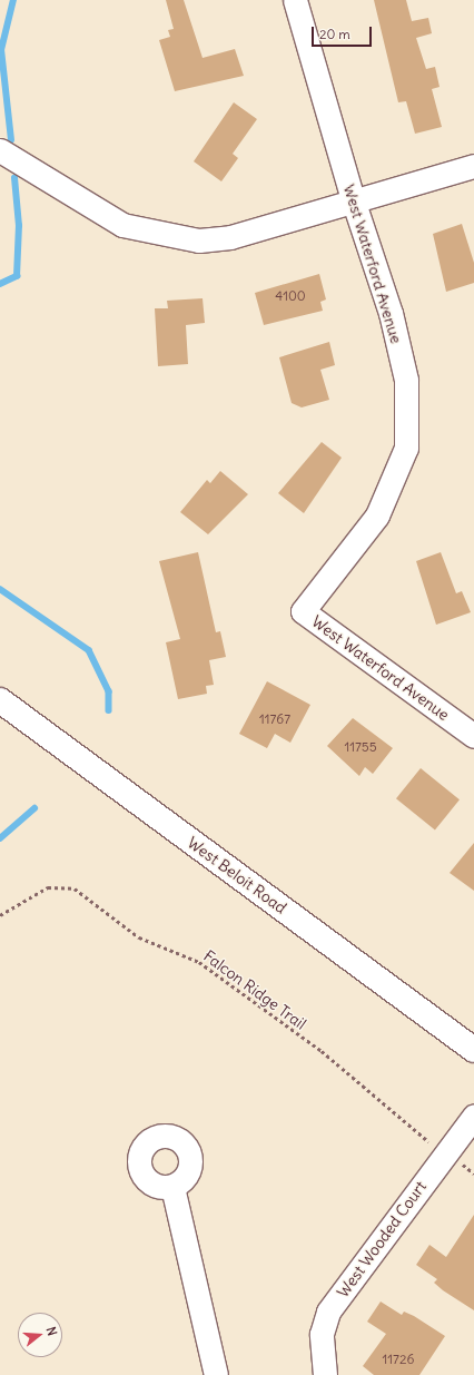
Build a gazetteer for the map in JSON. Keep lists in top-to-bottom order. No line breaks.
{"streets":{"main road":["West Beloit Road"],"street":["West Waterford Avenue","West Wooded Court"],"path":["Falcon Ridge Trail"]},"house_numbers":["4100","11767","11755","11726"],"scale_bar":"20 m","north":"right"}
